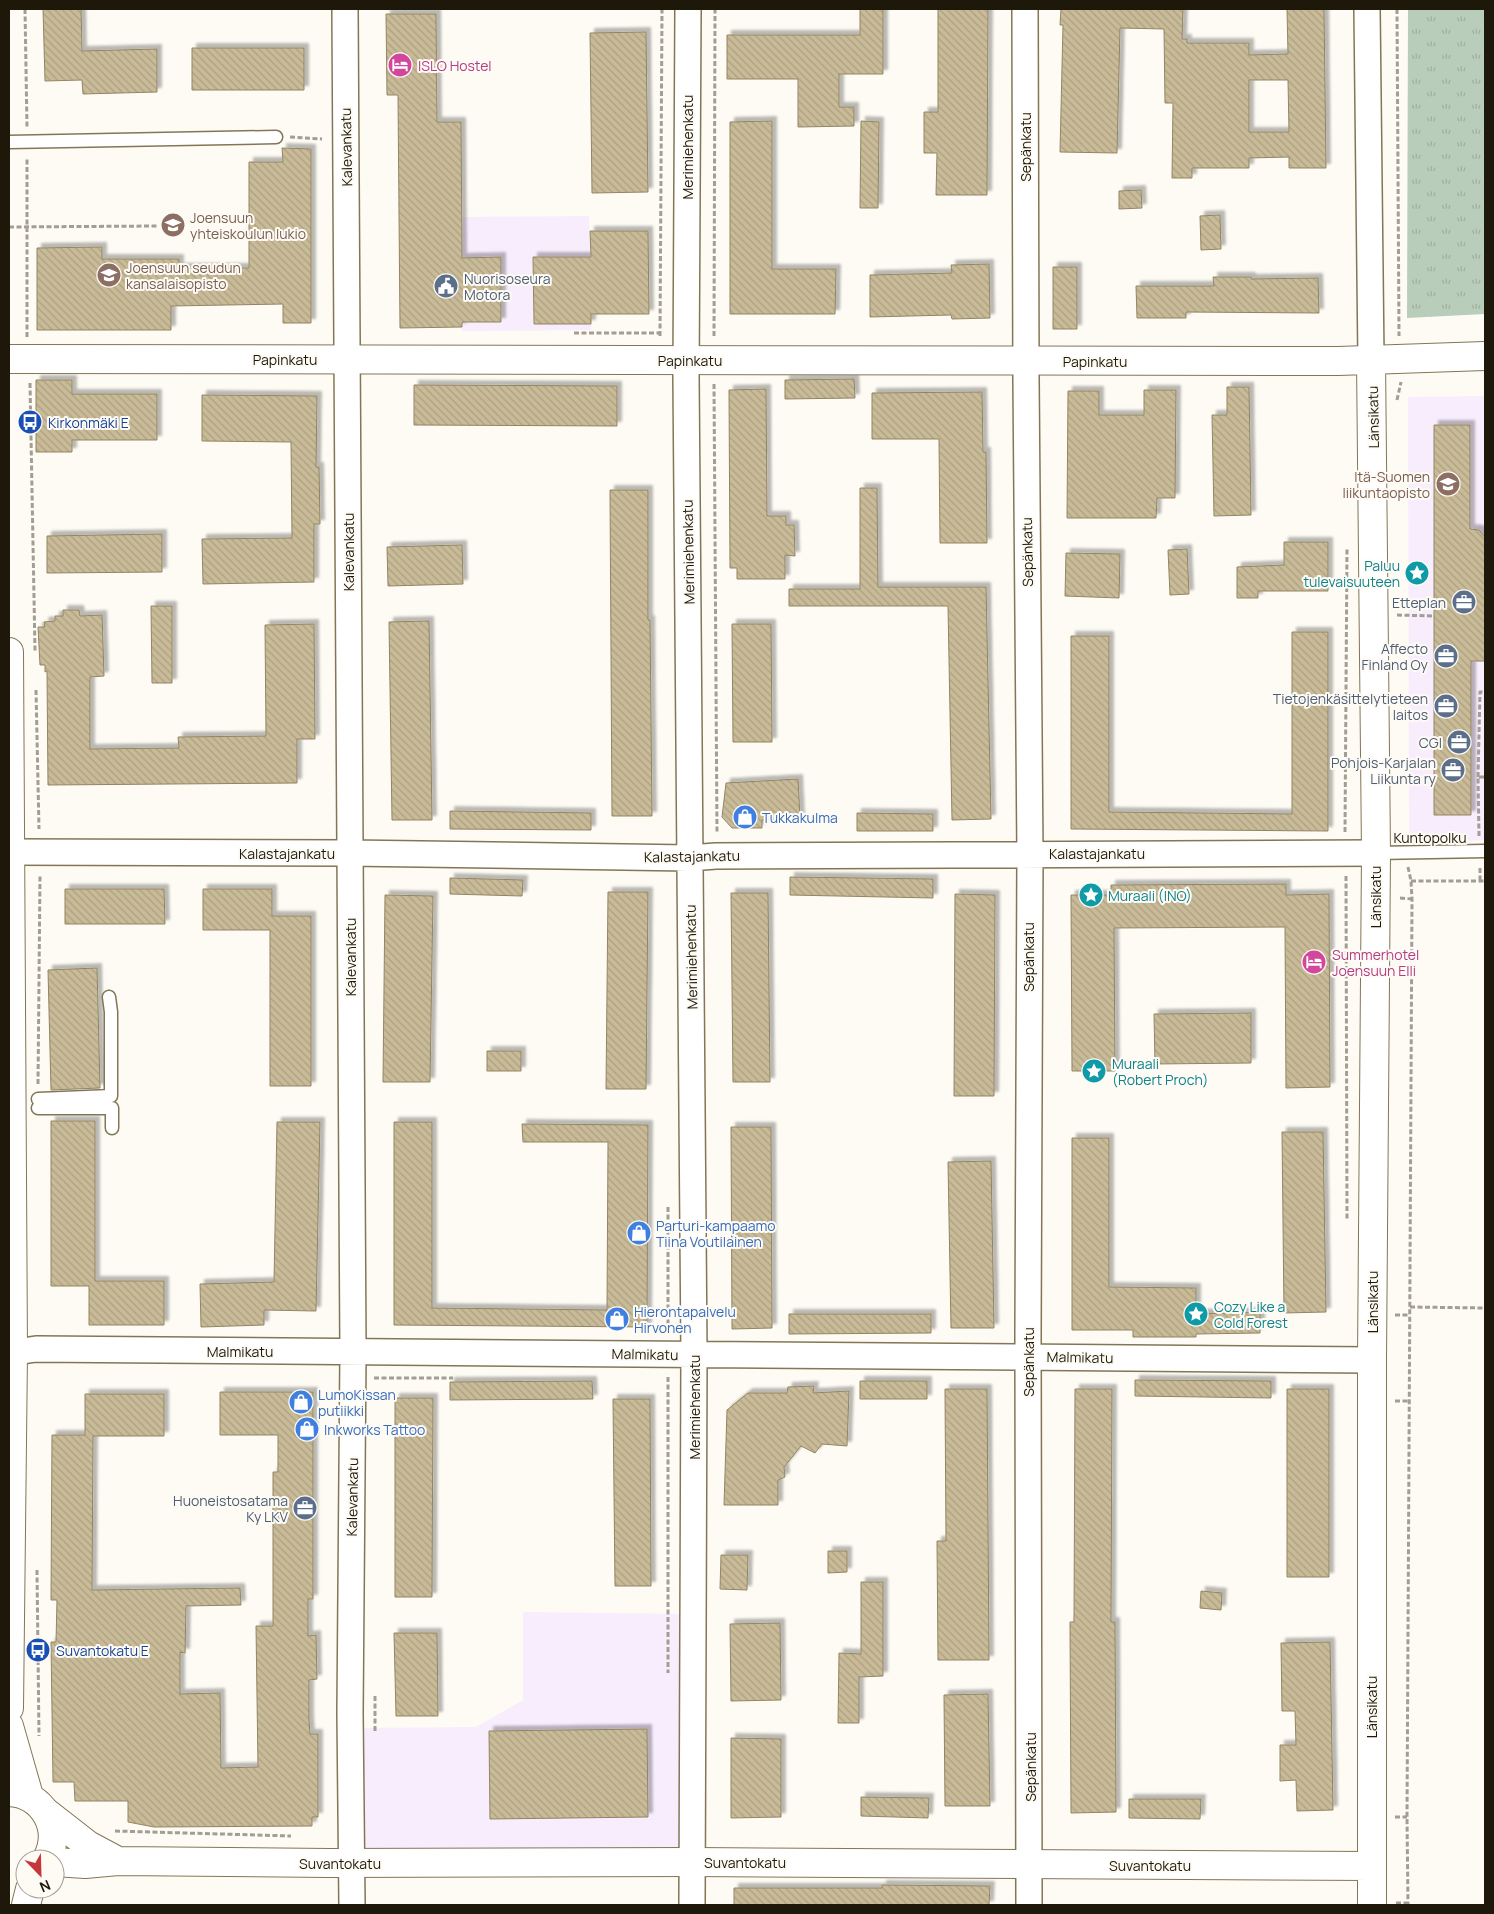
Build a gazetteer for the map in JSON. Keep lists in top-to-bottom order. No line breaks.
{"streets":{"street":["Kalevankatu","Merimiehenkatu","Sepänkatu","Papinkatu","Länsikatu","Kalastajankatu","Malmikatu","Suvantokatu"],"lane":["Kuntopolku"]},"crossings":[["Kalevankatu","Papinkatu"],["Kalevankatu","Kalastajankatu"],["Kalevankatu","Malmikatu"],["Kalevankatu","Suvantokatu"],["Merimiehenkatu","Papinkatu"],["Merimiehenkatu","Kalastajankatu"],["Merimiehenkatu","Malmikatu"],["Merimiehenkatu","Suvantokatu"],["Sepänkatu","Papinkatu"],["Sepänkatu","Kalastajankatu"],["Sepänkatu","Malmikatu"],["Sepänkatu","Suvantokatu"],["Papinkatu","Länsikatu"],["Länsikatu","Kuntopolku"],["Länsikatu","Kalastajankatu"],["Länsikatu","Malmikatu"],["Länsikatu","Suvantokatu"],["Kuntopolku","Kalastajankatu"]],"places":{"hotel":["ISLO Hostel","Summerhotel Joensuun Elli"],"school or university":["Joensuun yhteiskoulun lukio","Joensuun seudun kansalaisopisto","Itä-Suomen liikuntaopisto"],"public building":["Nuorisoseura Motora"],"bus stop":["Kirkonmäki E","Suvantokatu E"],"place":["Paluu tulevaisuuteen","Muraali (INO)","Muraali (Robert Proch)","Cozy Like a Cold Forest"],"office":["Etteplan","Affecto Finland Oy","Tietojenkäsittelytieteen laitos","CGI","Pohjois-Karjalan Liikunta ry","Huoneistosatama Ky LKV"],"shop":["Tukkakulma","Parturi-kampaamo Tiina Voutilainen","Hierontapalvelu Hirvonen","LumoKissan putiikki","Inkworks Tattoo"]},"north":"bottom right"}
